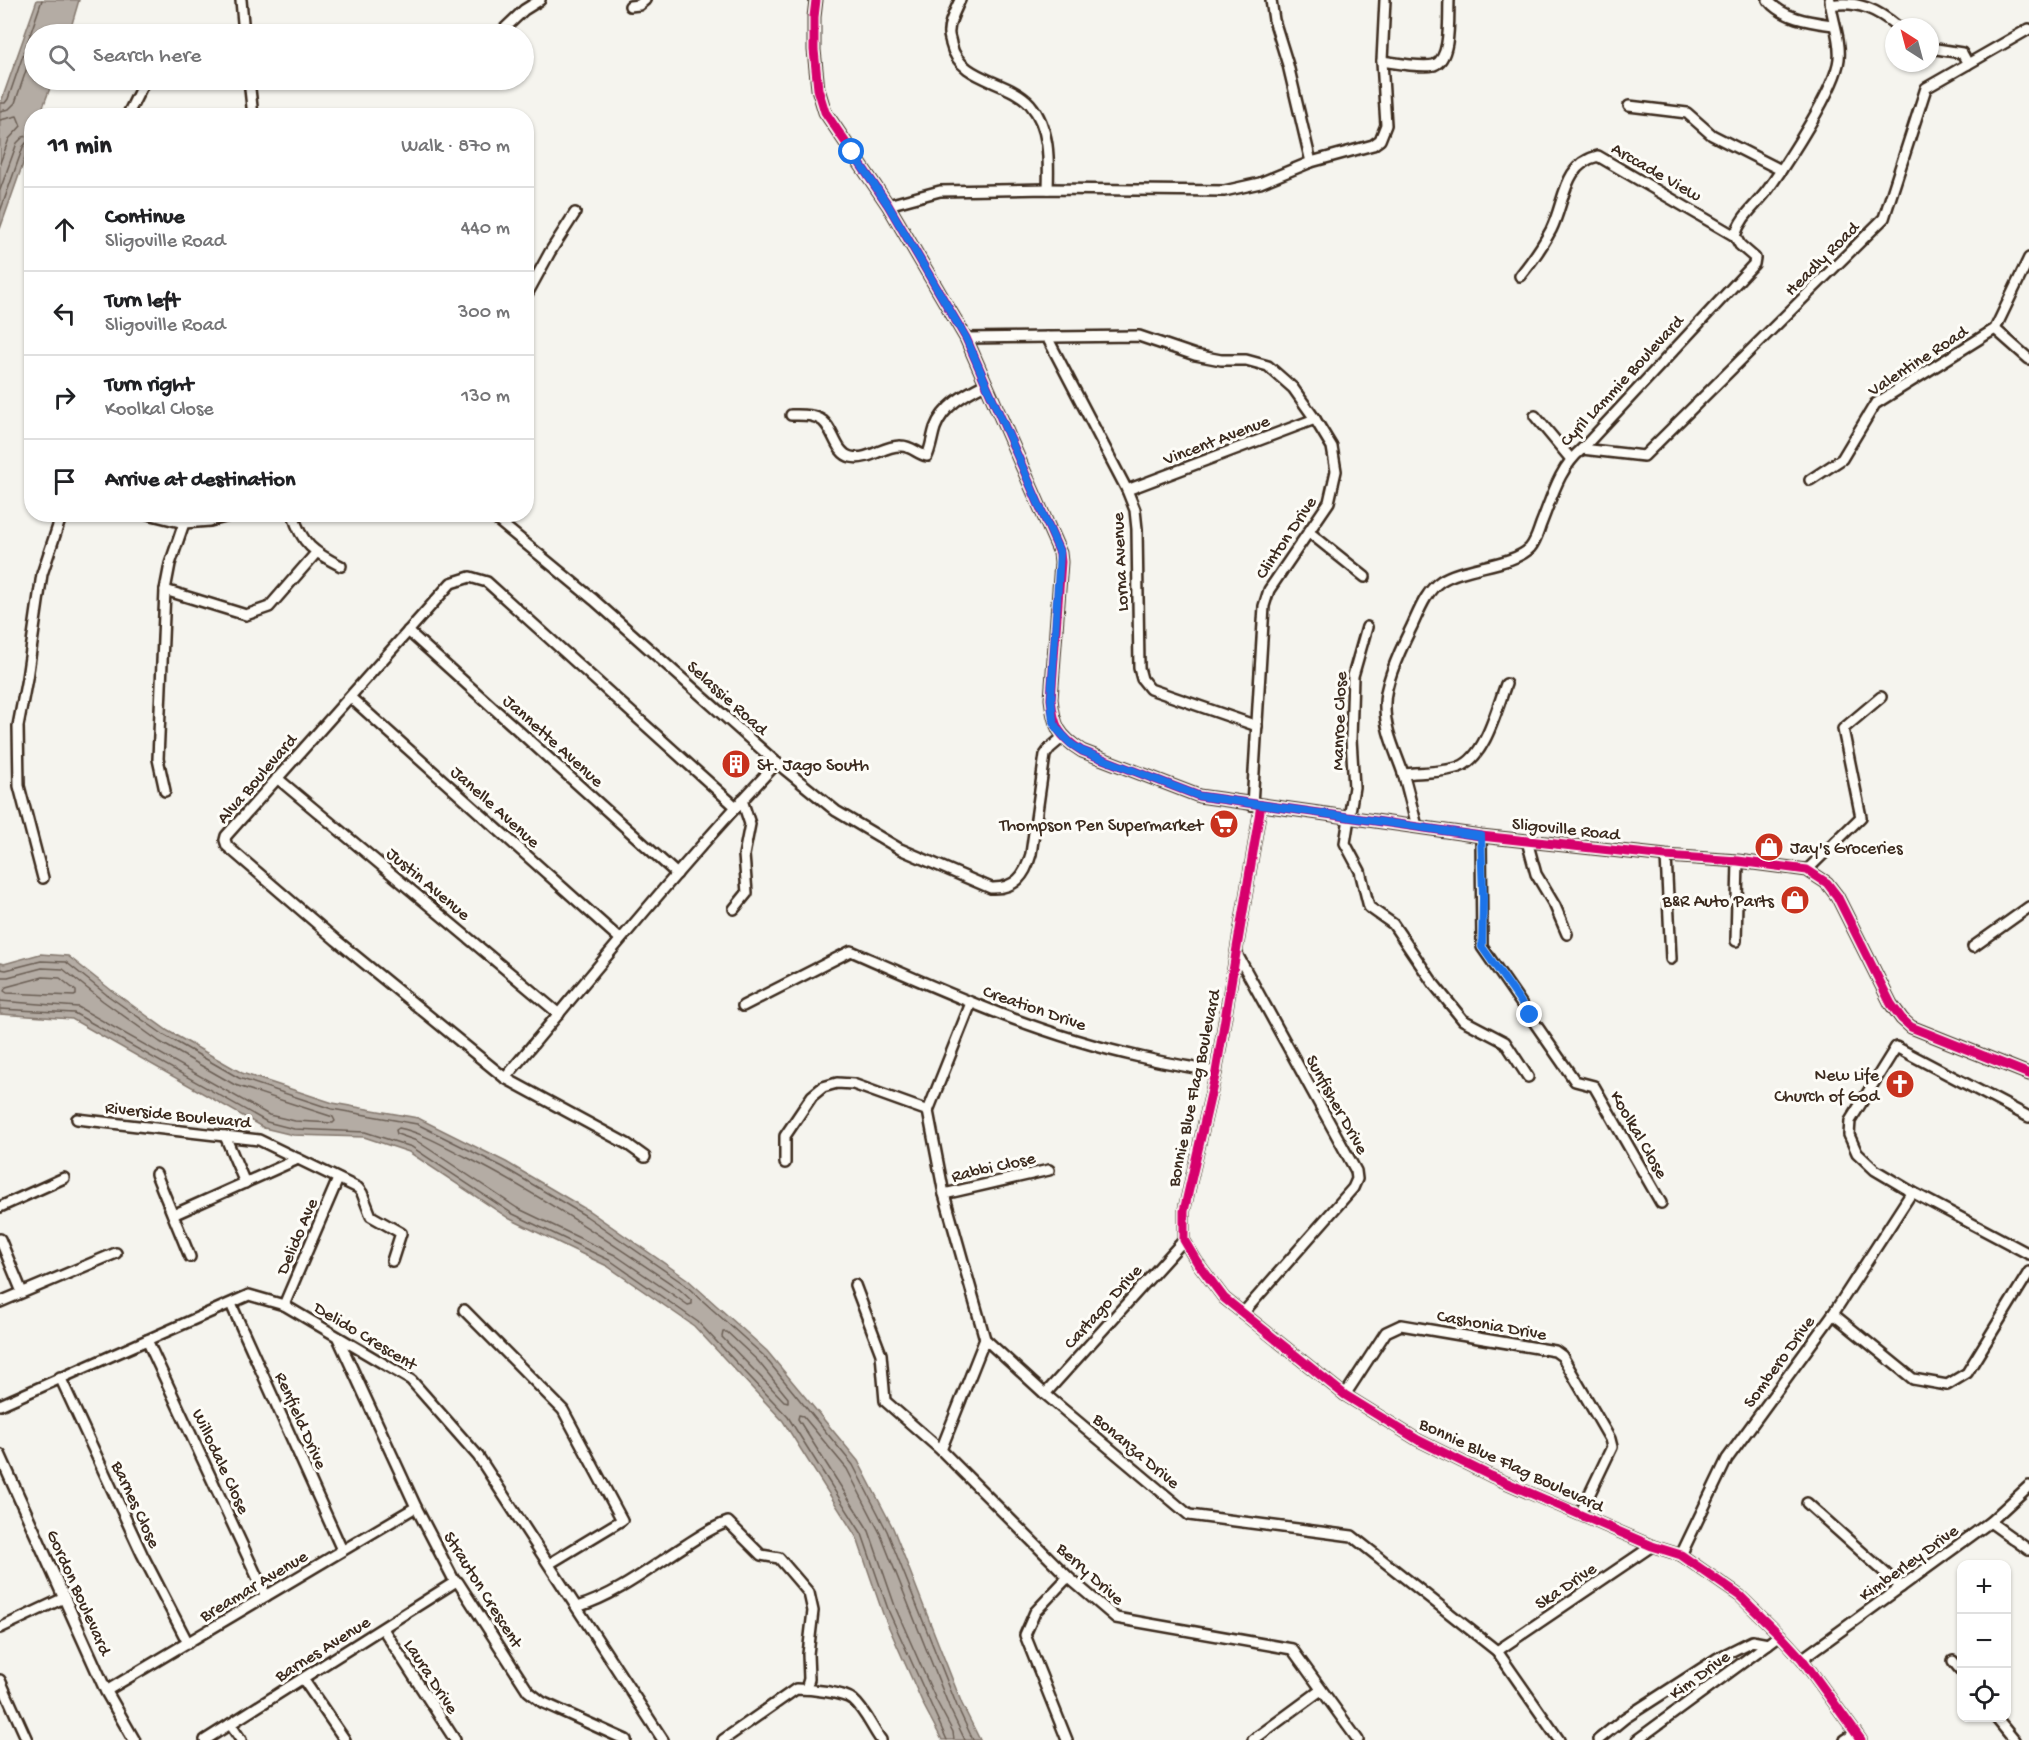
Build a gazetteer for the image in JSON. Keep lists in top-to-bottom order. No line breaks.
{"streets":{"street":["Arccade View","Headly Road","Valentine Road","Cyril Lammie Boulevard","Vincent Avenue","Clinton Drive","Lorna Avenue","Selassie Road","Manroe Close","Jannette Avenue","Alva Boulevard","Janelle Avenue","Sligoville Road","Justin Avenue","Creation Drive","Bonnie Blue Flag Boulevard","Sunfisher Drive","Riverside Boulevard","Koolkal Close","Rabbi Close","Delido Ave","Cartago Drive","Cashonia Drive","Delido Crescent","Sombero Drive","Renfield Drive","Bonanza Drive","Willodale Close","Barnes Close","Kimberley Drive","Berry Drive","Breamar Avenue","Ska Drive","Strauton Crescent","Gordon Boulevard","Barnes Avenue","Kim Drive","Laura Drive"]},"crossings":[["Arccade View","Cyril Lammie Boulevard"],["Headly Road","Cyril Lammie Boulevard"],["Cyril Lammie Boulevard","Sligoville Road"],["Vincent Avenue","Clinton Drive"],["Vincent Avenue","Lorna Avenue"],["Clinton Drive","Lorna Avenue"],["Clinton Drive","Sligoville Road"],["Clinton Drive","Bonnie Blue Flag Boulevard"],["Selassie Road","Sligoville Road"],["Manroe Close","Sligoville Road"],["Jannette Avenue","Alva Boulevard"],["Alva Boulevard","Janelle Avenue"],["Alva Boulevard","Justin Avenue"],["Sligoville Road","Bonnie Blue Flag Boulevard"],["Sligoville Road","Koolkal Close"],["Creation Drive","Bonnie Blue Flag Boulevard"],["Bonnie Blue Flag Boulevard","Sunfisher Drive"],["Bonnie Blue Flag Boulevard","Cartago Drive"],["Bonnie Blue Flag Boulevard","Cashonia Drive"],["Bonnie Blue Flag Boulevard","Sombero Drive"],["Bonnie Blue Flag Boulevard","Kimberley Drive"],["Bonnie Blue Flag Boulevard","Ska Drive"],["Bonnie Blue Flag Boulevard","Kim Drive"],["Riverside Boulevard","Delido Ave"],["Delido Ave","Delido Crescent"],["Cartago Drive","Bonanza Drive"],["Delido Crescent","Renfield Drive"],["Delido Crescent","Willodale Close"],["Delido Crescent","Barnes Close"],["Delido Crescent","Strauton Crescent"],["Renfield Drive","Breamar Avenue"],["Bonanza Drive","Ska Drive"],["Willodale Close","Breamar Avenue"],["Barnes Close","Breamar Avenue"],["Breamar Avenue","Strauton Crescent"],["Breamar Avenue","Gordon Boulevard"],["Strauton Crescent","Barnes Avenue"],["Barnes Avenue","Laura Drive"]],"places":{"building":["St. Jago South"],"supermarket":["Thompson Pen Supermarket"],"shop":["Jay's Groceries","B&R Auto Parts"],"church":["New Life Church of God"]},"north":"top left","page":{"search":"Search here","heading":["11 min","Walk · 870 m"],"list":[["Continue","Sligoville Road","440 m"],["Turn left","Sligoville Road","300 m"],["Turn right","Koolkal Close","130 m"],"Arrive at destination"],"map_buttons":["+","−"]}}
